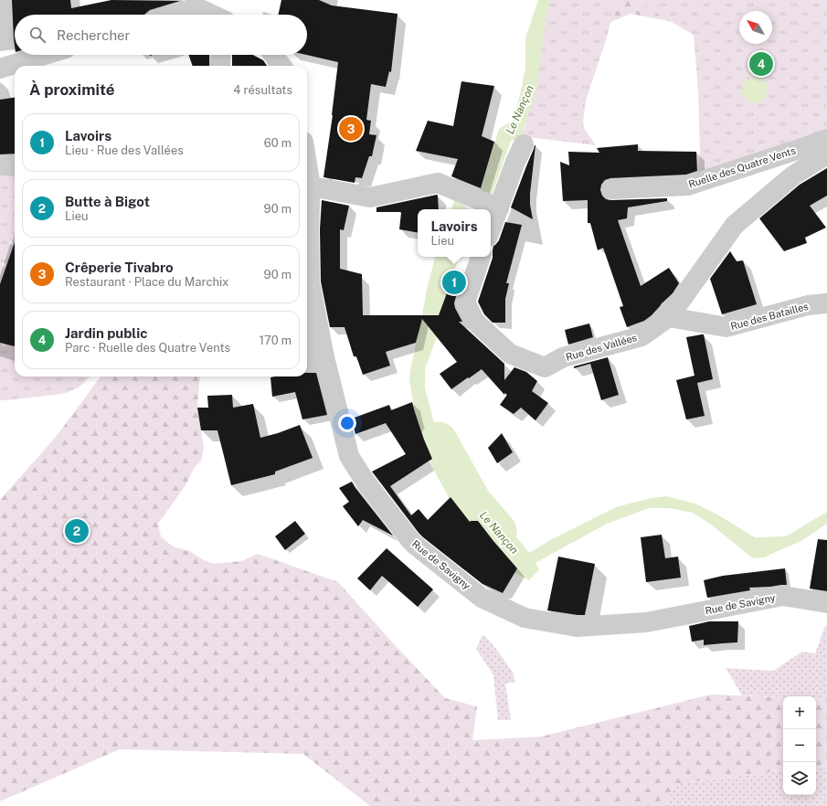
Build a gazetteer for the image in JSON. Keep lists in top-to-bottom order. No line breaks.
{"streets":{"street":["Ruelle des Quatre Vents","Rue des Batailles","Rue des Vallées","Rue de Savigny"]},"crossings":[["Rue des Batailles","Rue des Vallées"]],"water":["Le Nançon"],"north":"top left","page":{"search":"Rechercher","pins":["4","3","1","2"],"heading":["À proximité","4 résultats"],"list":[{"mark":"1","name":"Lavoirs","note":"Lieu · Rue des Vallées","value":"60 m"},{"mark":"2","name":"Butte à Bigot","note":"Lieu","value":"90 m"},{"mark":"3","name":"Crêperie Tivabro","note":"Restaurant · Place du Marchix","value":"90 m"},{"mark":"4","name":"Jardin public","note":"Parc · Ruelle des Quatre Vents","value":"170 m"}],"popup":["Lavoirs","Lieu"],"map_buttons":["+","−"]}}
